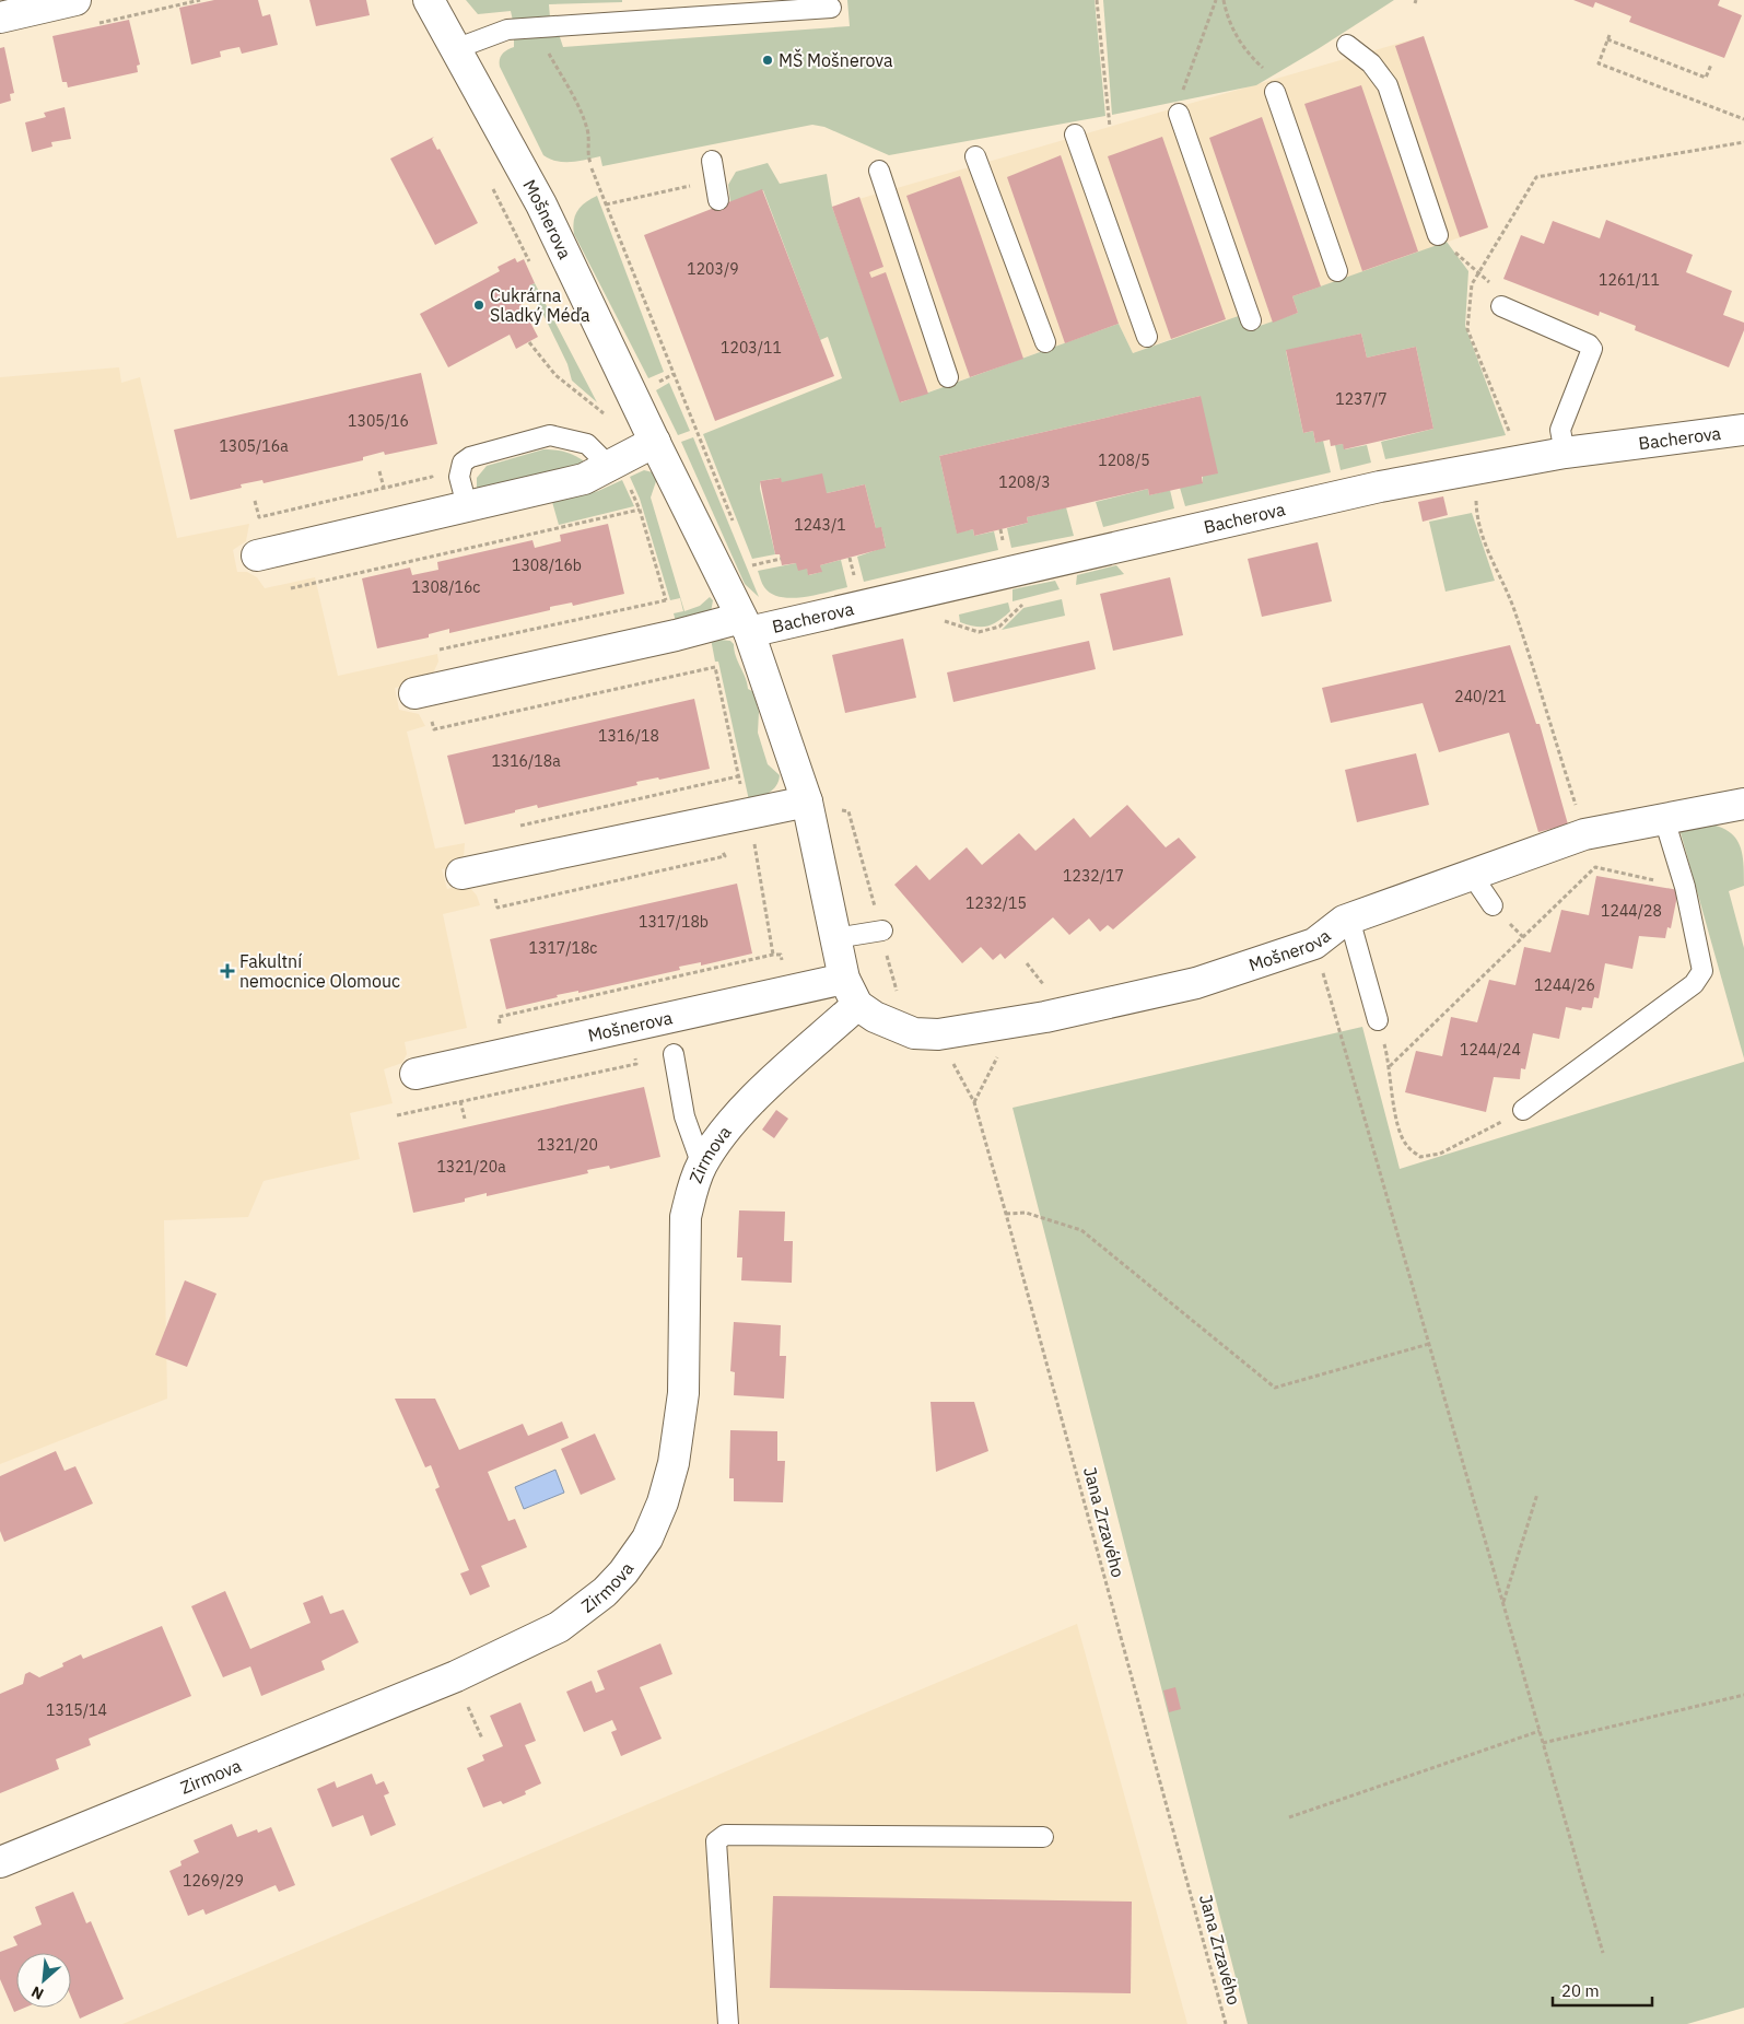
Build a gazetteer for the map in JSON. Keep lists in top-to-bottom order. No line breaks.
{"streets":{"street":["Mošnerova","Bacherova","Zirmova"],"path":["Jana Zrzavého"]},"crossings":[["Mošnerova","Bacherova"],["Mošnerova","Zirmova"],["Mošnerova","Jana Zrzavého"]],"places":{"other":["MŠ Mošnerova","Cukrárna Sladký Méďa"],"health":["Fakultní nemocnice Olomouc"]},"house_numbers":["1203/9","1261/11","1203/11","1237/7","1305/16","1305/16a","1208/5","1208/3","1243/1","1308/16b","1308/16c","240/21","1316/18","1316/18a","1232/17","1232/15","1244/28","1317/18b","1317/18c","1244/26","1244/24","1321/20","1321/20a","1315/14","1269/29"],"scale_bar":"20 m","north":"bottom left"}
